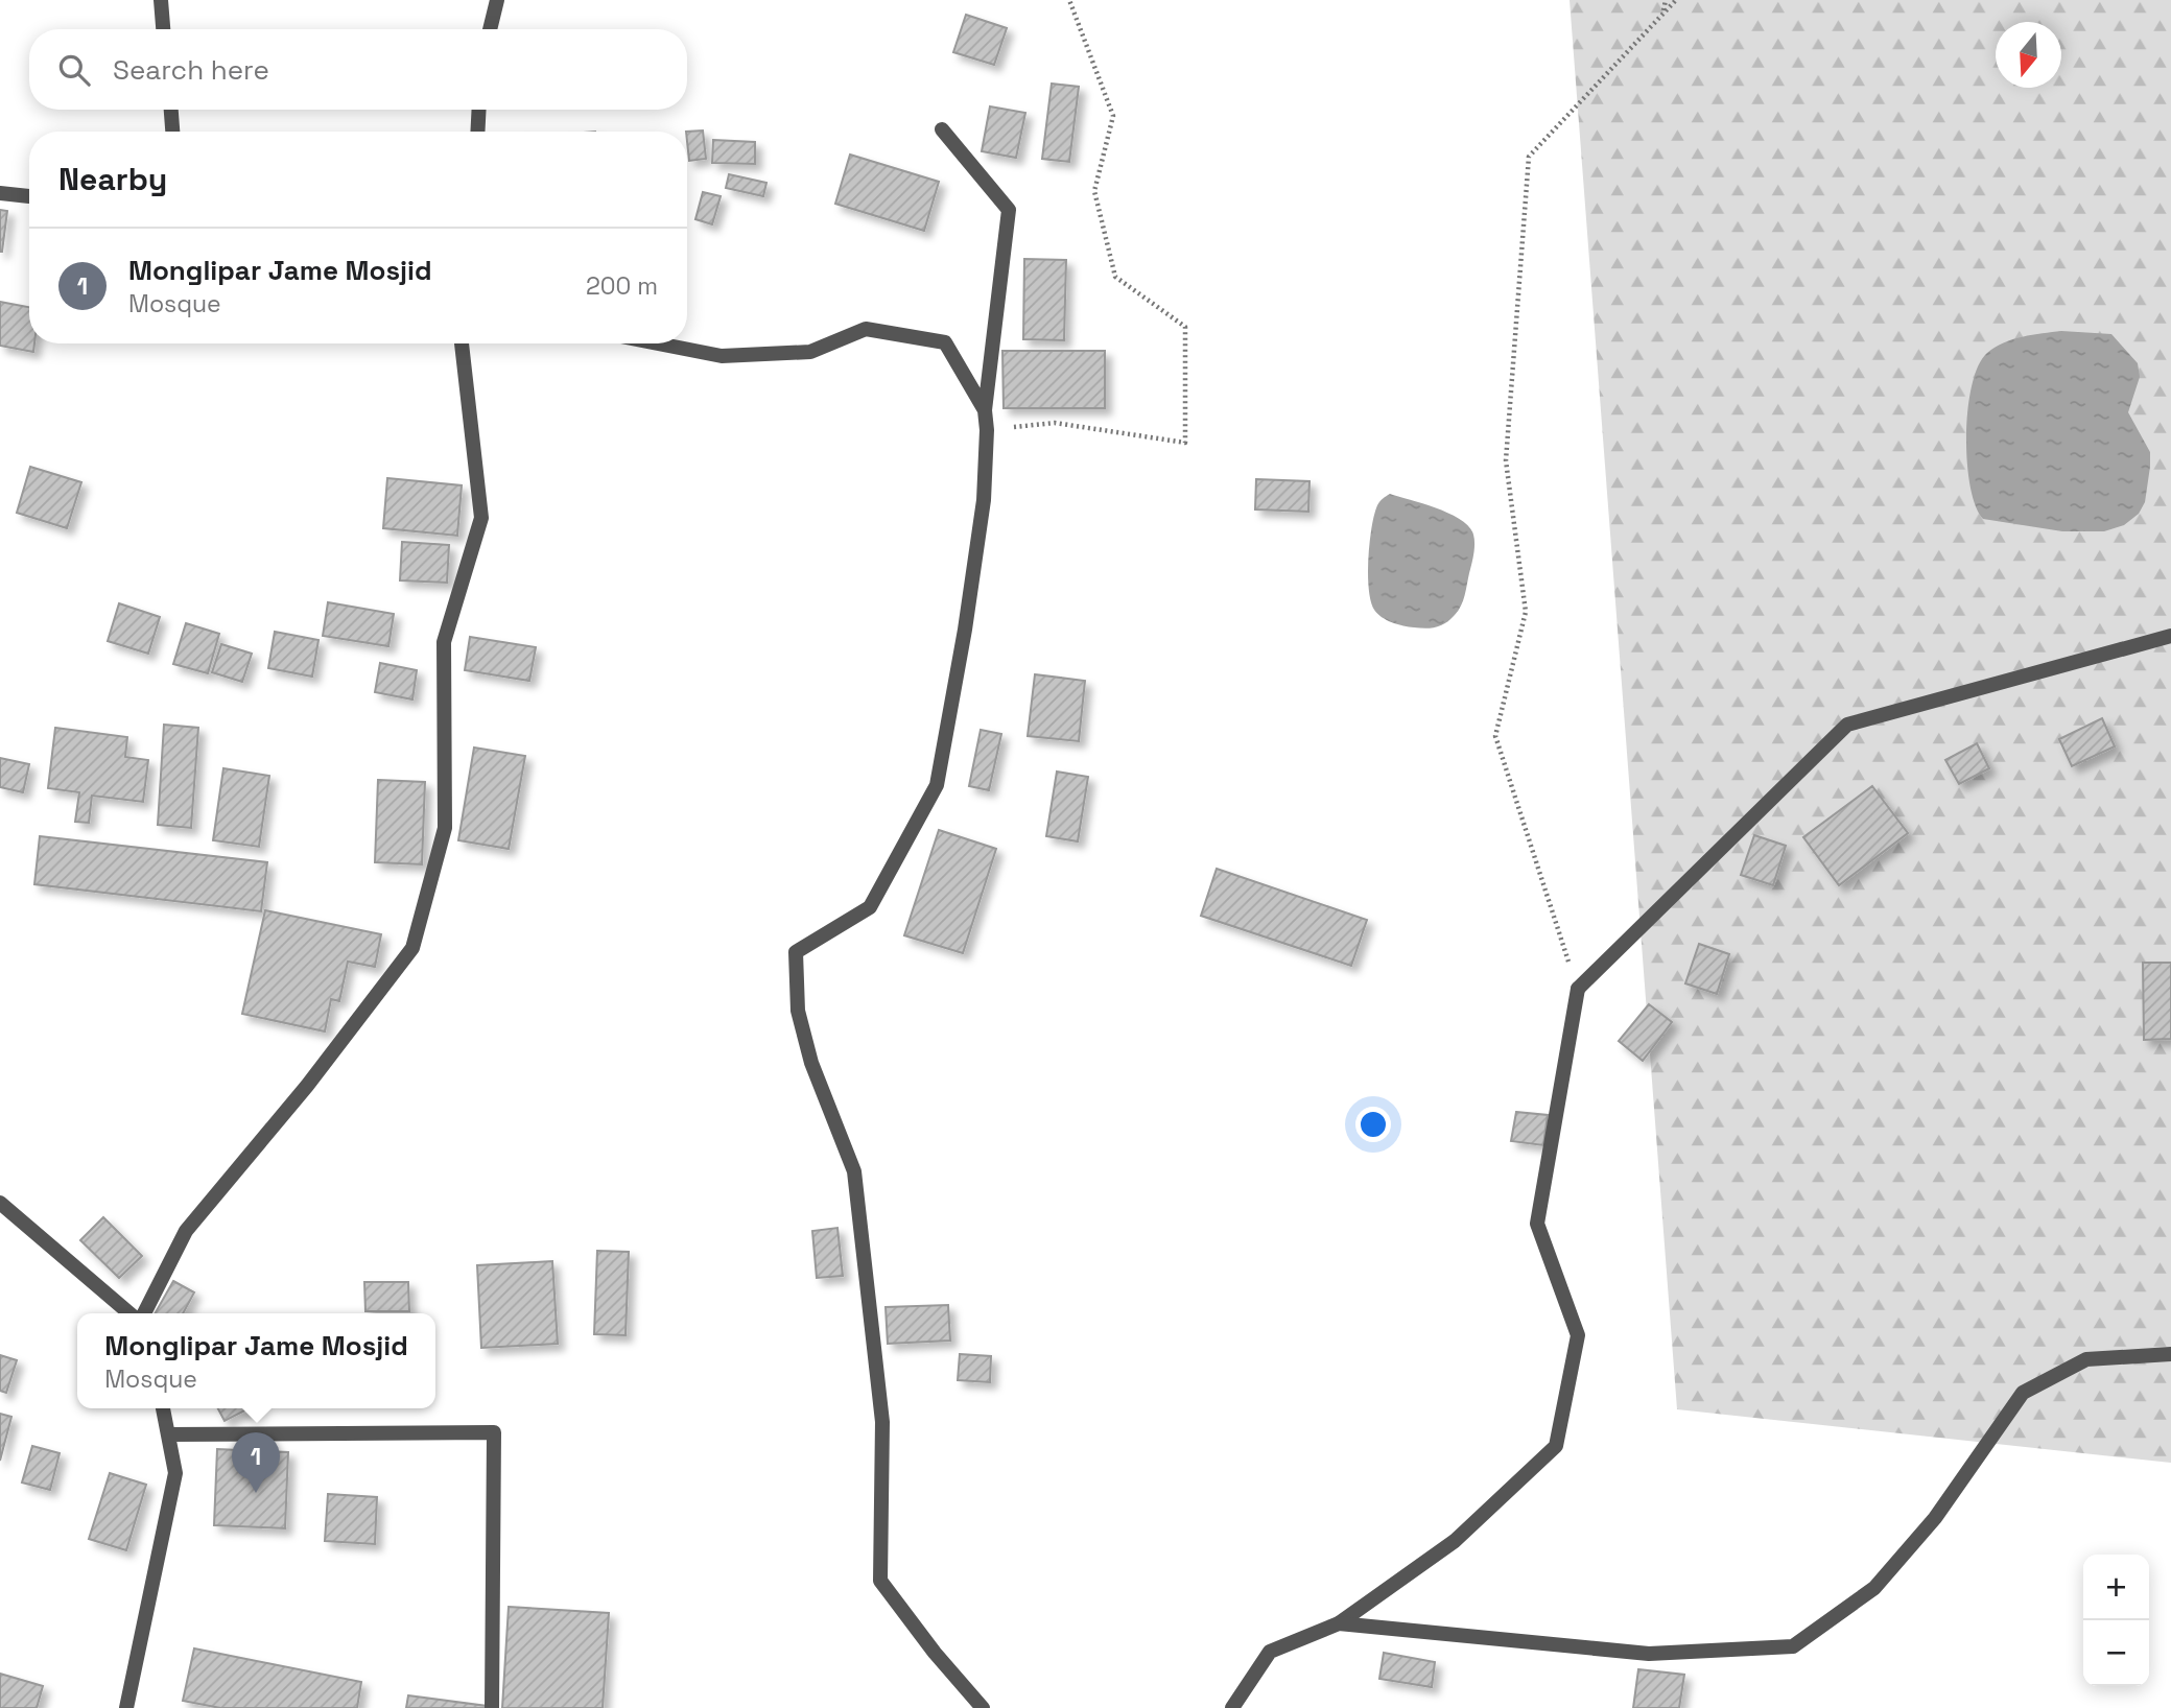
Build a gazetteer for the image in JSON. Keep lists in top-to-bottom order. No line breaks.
{"north":"bottom","page":{"search":"Search here","heading":"Nearby","list":[{"mark":"1","name":"Monglipar Jame Mosjid","note":"Mosque","value":"200 m"}],"popup":["Monglipar Jame Mosjid","Mosque"],"pins":"1","map_buttons":["+","−"]}}
